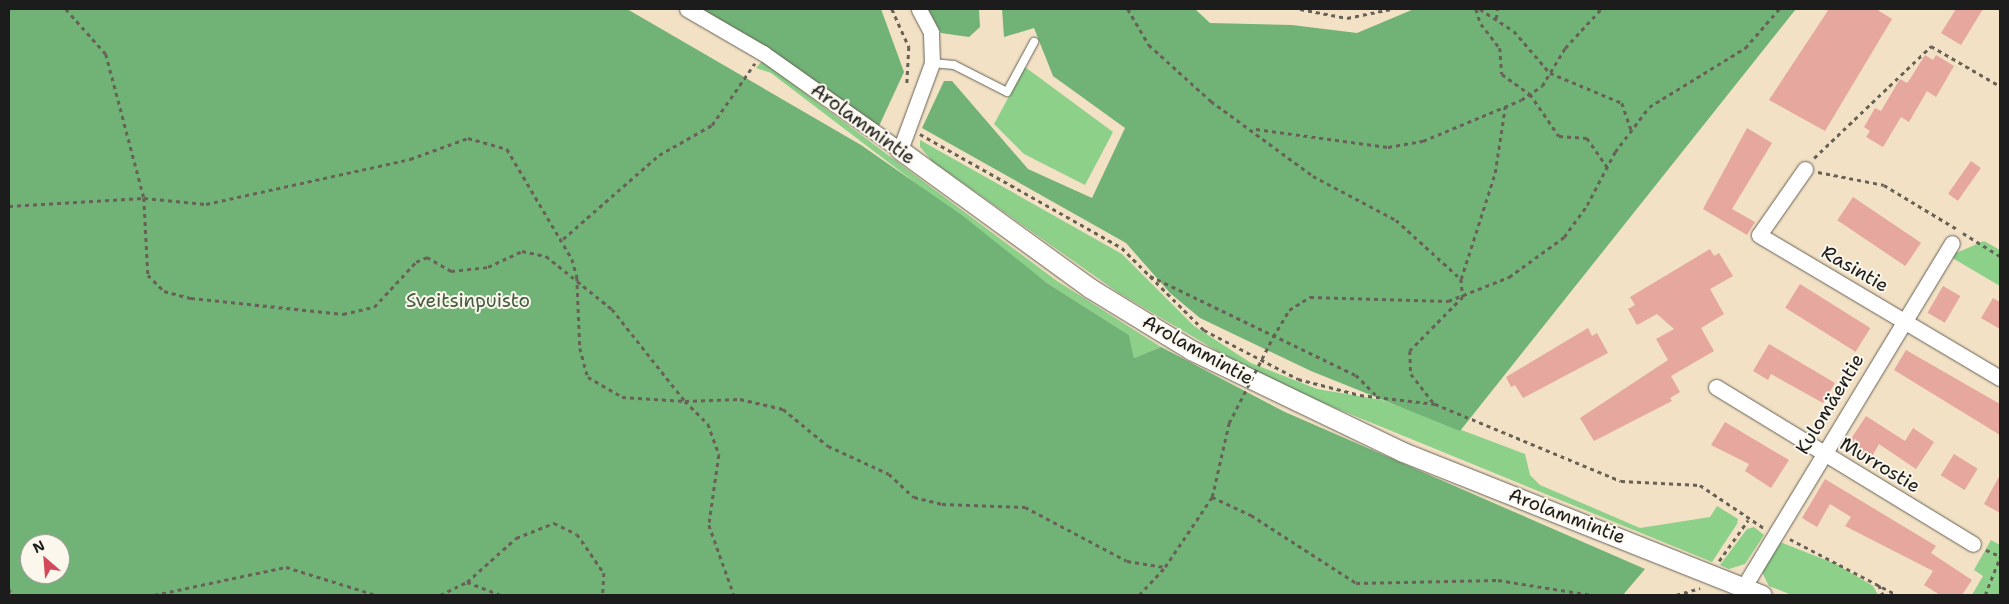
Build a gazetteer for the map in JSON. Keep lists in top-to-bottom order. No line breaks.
{"streets":{"street":["Arolammintie","Rasintie","Kulomäentie","Murrostie"]},"crossings":[["Arolammintie","Kulomäentie"],["Rasintie","Kulomäentie"],["Kulomäentie","Murrostie"]],"parks":["Sveitsinpuisto"],"north":"top left"}
